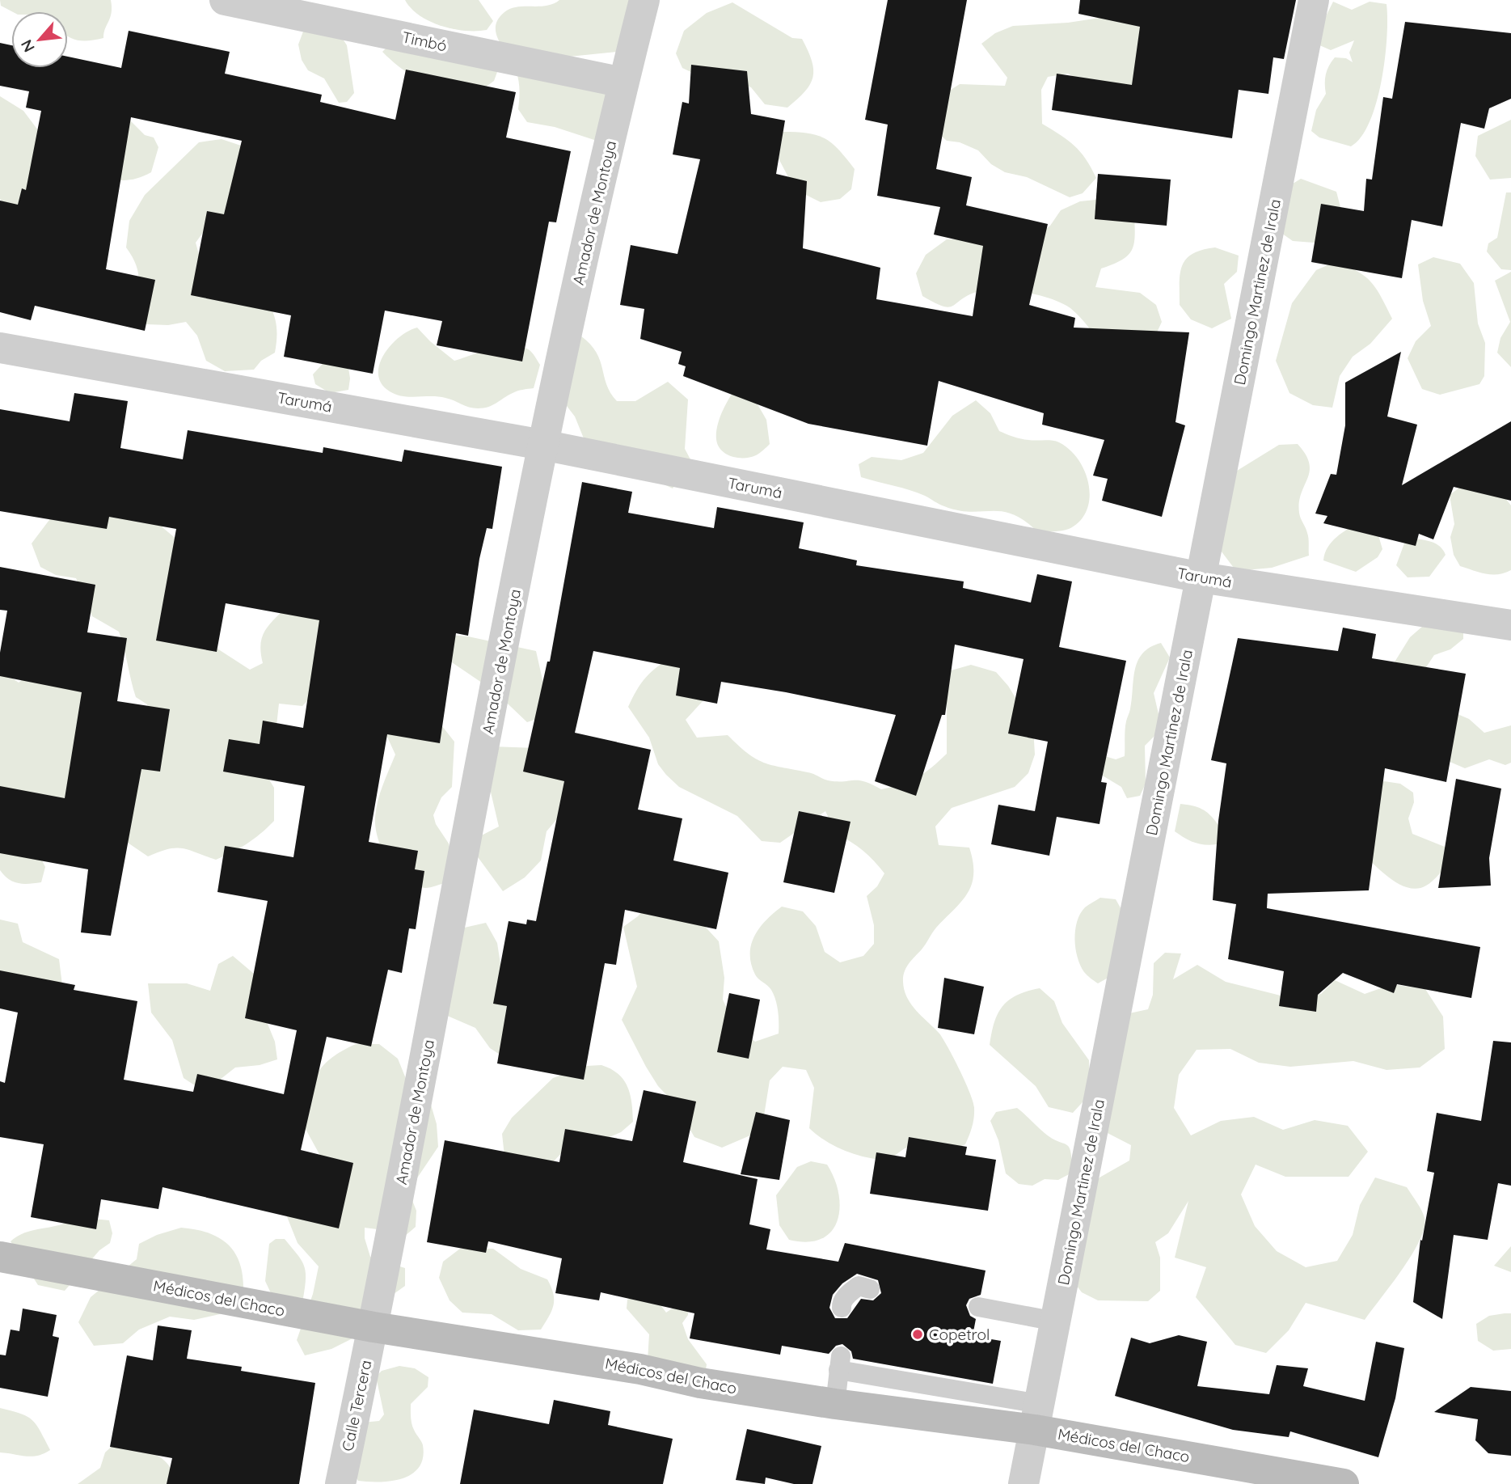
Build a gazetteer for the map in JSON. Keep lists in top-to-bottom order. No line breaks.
{"streets":{"main road":["Médicos del Chaco"],"street":["Timbó","Amador de Montoya","Domingo Martinez de Irala","Tarumá","Calle Tercera"]},"crossings":[["Timbó","Amador de Montoya"],["Amador de Montoya","Tarumá"],["Amador de Montoya","Médicos del Chaco"],["Amador de Montoya","Calle Tercera"],["Domingo Martinez de Irala","Tarumá"],["Domingo Martinez de Irala","Médicos del Chaco"],["Médicos del Chaco","Calle Tercera"]],"places":["Copetrol"],"north":"bottom left"}
